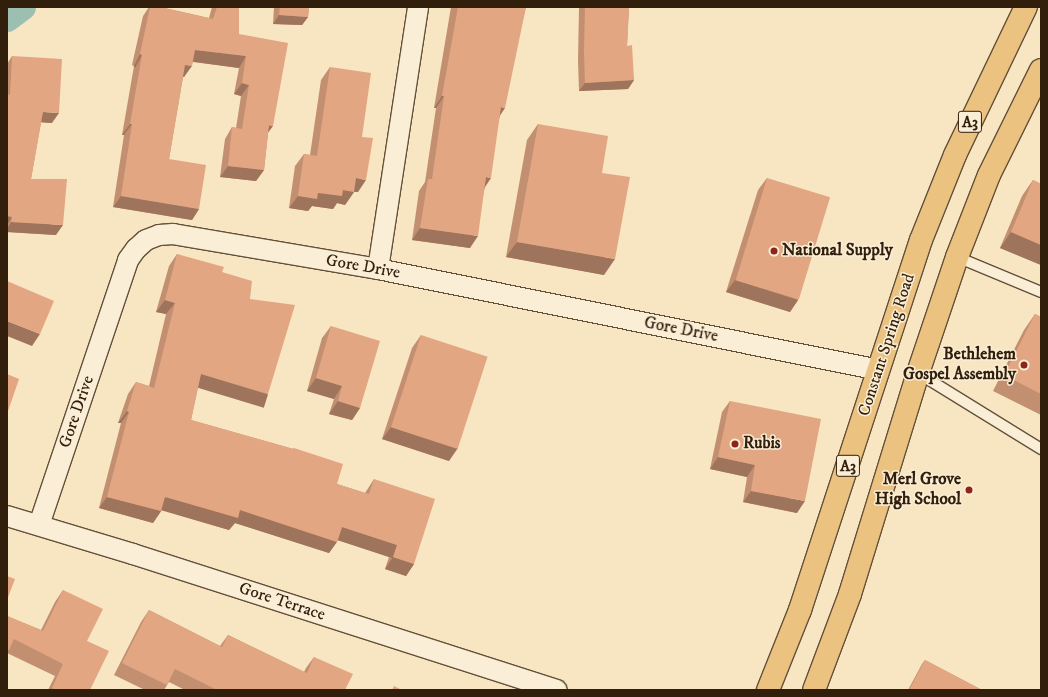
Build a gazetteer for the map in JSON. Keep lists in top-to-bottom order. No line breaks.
{"streets":{"main road":["A3","Constant Spring Road"],"street":["Gore Drive","Gore Terrace"]},"crossings":[["Gore Drive","Constant Spring Road"],["Gore Drive","Gore Terrace"]],"places":["National Supply","Bethlehem Gospel Assembly","Rubis","Merl Grove High School"]}
